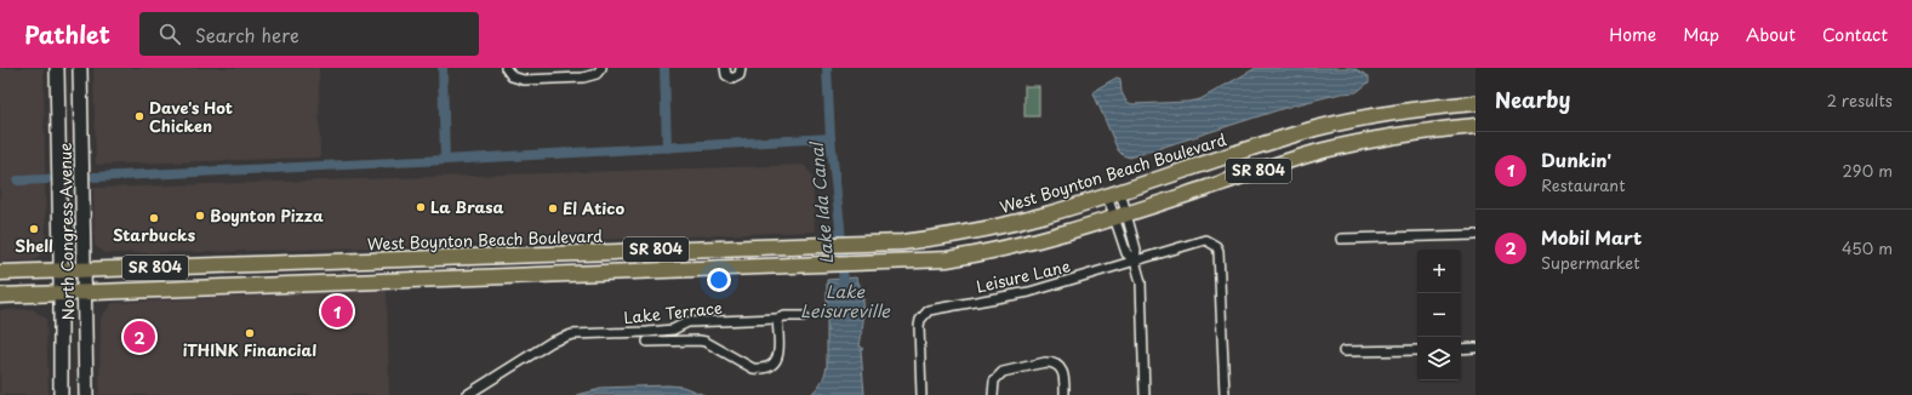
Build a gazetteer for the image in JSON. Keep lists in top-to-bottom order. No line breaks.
{"streets":{"main road":["SR 804","West Boynton Beach Boulevard","North Congress Avenue"],"street":["Leisure Lane","Lake Terrace"]},"crossings":[["SR 804","North Congress Avenue"],["West Boynton Beach Boulevard","North Congress Avenue"]],"water":["Lake Ida Canal","Lake Leisureville"],"places":["Dave's Hot Chicken","La Brasa","El Atico","Boynton Pizza","Starbucks","Shell","iTHINK Financial"],"page":{"header":"Pathlet","search":"Search here","nav":["Home","Map","About","Contact"],"heading":["Nearby","2 results"],"list":[{"mark":"1","name":"Dunkin'","note":"Restaurant","value":"290 m"},{"mark":"2","name":"Mobil Mart","note":"Supermarket","value":"450 m"}],"map_buttons":["+","−"],"pins":["1","2"]}}
